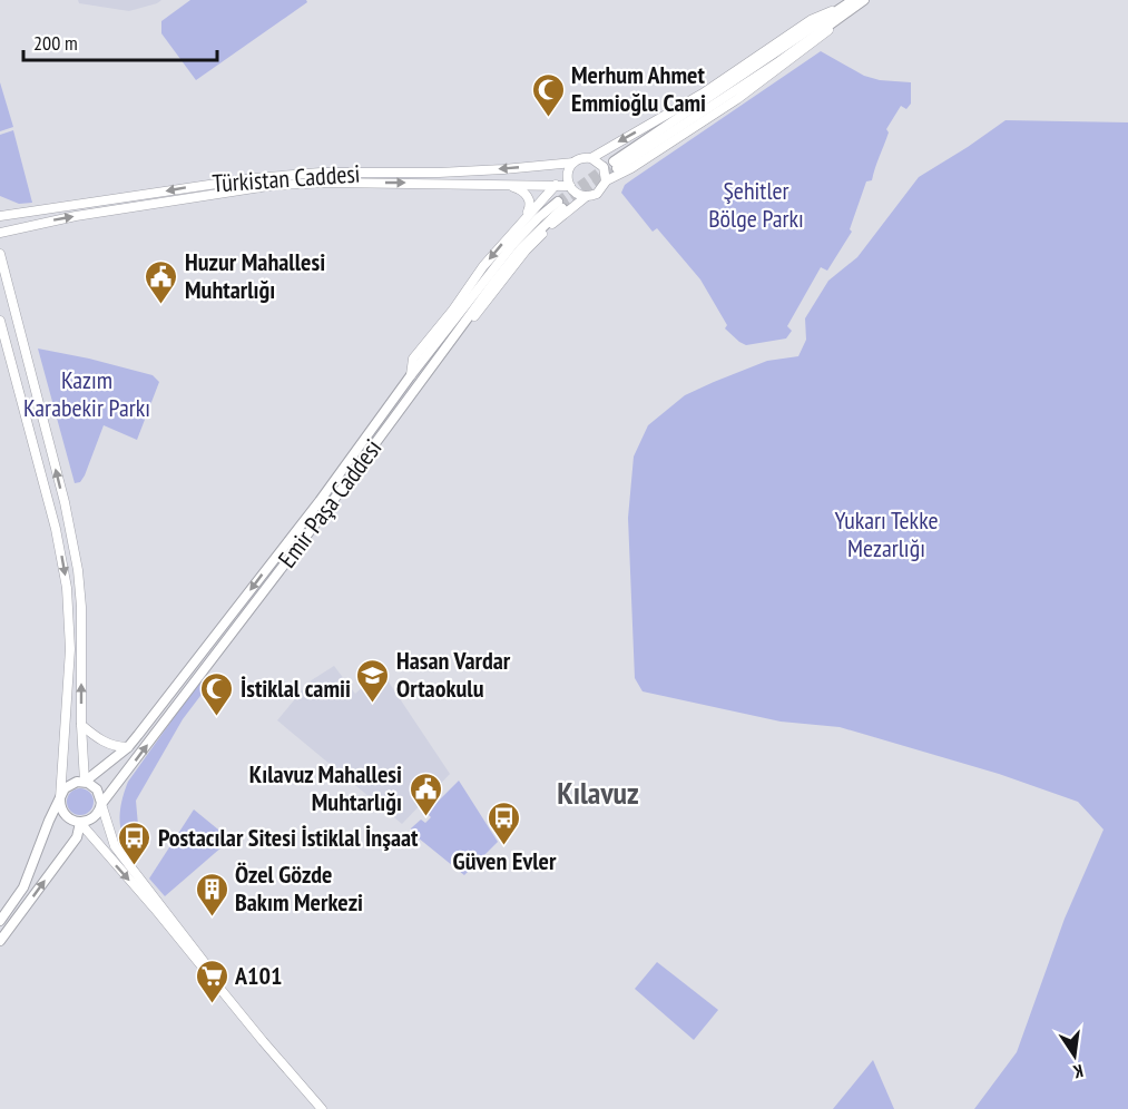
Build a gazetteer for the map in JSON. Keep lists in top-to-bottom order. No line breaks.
{"streets":{"main road":["Emir Paşa Caddesi"],"street":["Türkistan Caddesi"]},"districts":["Kılavuz"],"parks":["Şehitler Bölge Parkı","Kazım Karabekir Parkı","Yukarı Tekke Mezarlığı"],"places":{"mosque":["Merhum Ahmet Emmioğlu Cami","İstiklal camii"],"public building":["Huzur Mahallesi Muhtarlığı","Kılavuz Mahallesi Muhtarlığı"],"school or university":["Hasan Vardar Ortaokulu"],"bus stop":["Güven Evler","Postacılar Sitesi İstiklal İnşaat"],"building":["Özel Gözde Bakım Merkezi"],"supermarket":["A101"]},"scale_bar":"200 m","north":"bottom"}
